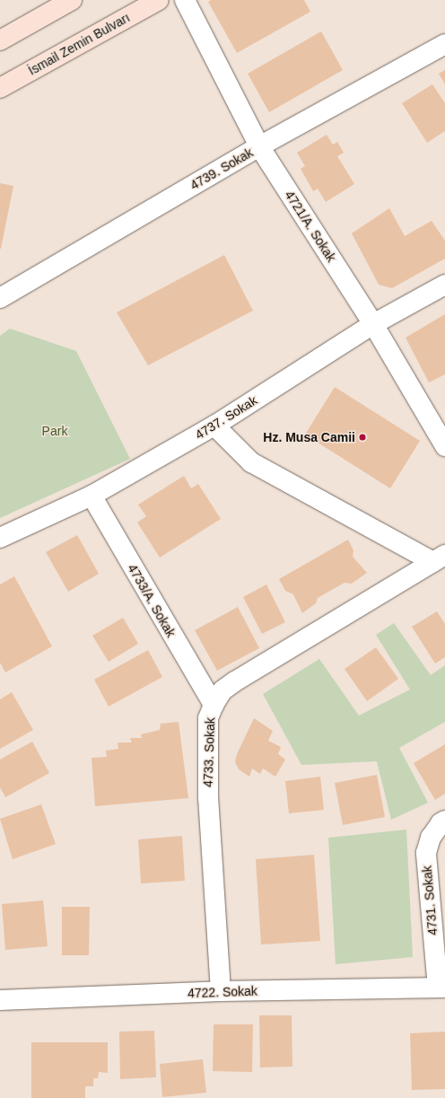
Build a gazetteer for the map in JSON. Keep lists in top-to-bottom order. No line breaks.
{"streets":{"main road":["İsmail Zemin Bulvarı"],"street":["4739. Sokak","4721/A. Sokak","4737. Sokak","4733/A. Sokak","4733. Sokak","4731. Sokak","4722. Sokak"]},"crossings":[["4739. Sokak","4721/A. Sokak"],["4721/A. Sokak","4737. Sokak"],["4737. Sokak","4733/A. Sokak"],["4733/A. Sokak","4733. Sokak"],["4733. Sokak","4722. Sokak"],["4731. Sokak","4722. Sokak"]],"parks":["Park"],"places":["Hz. Musa Camii"]}
